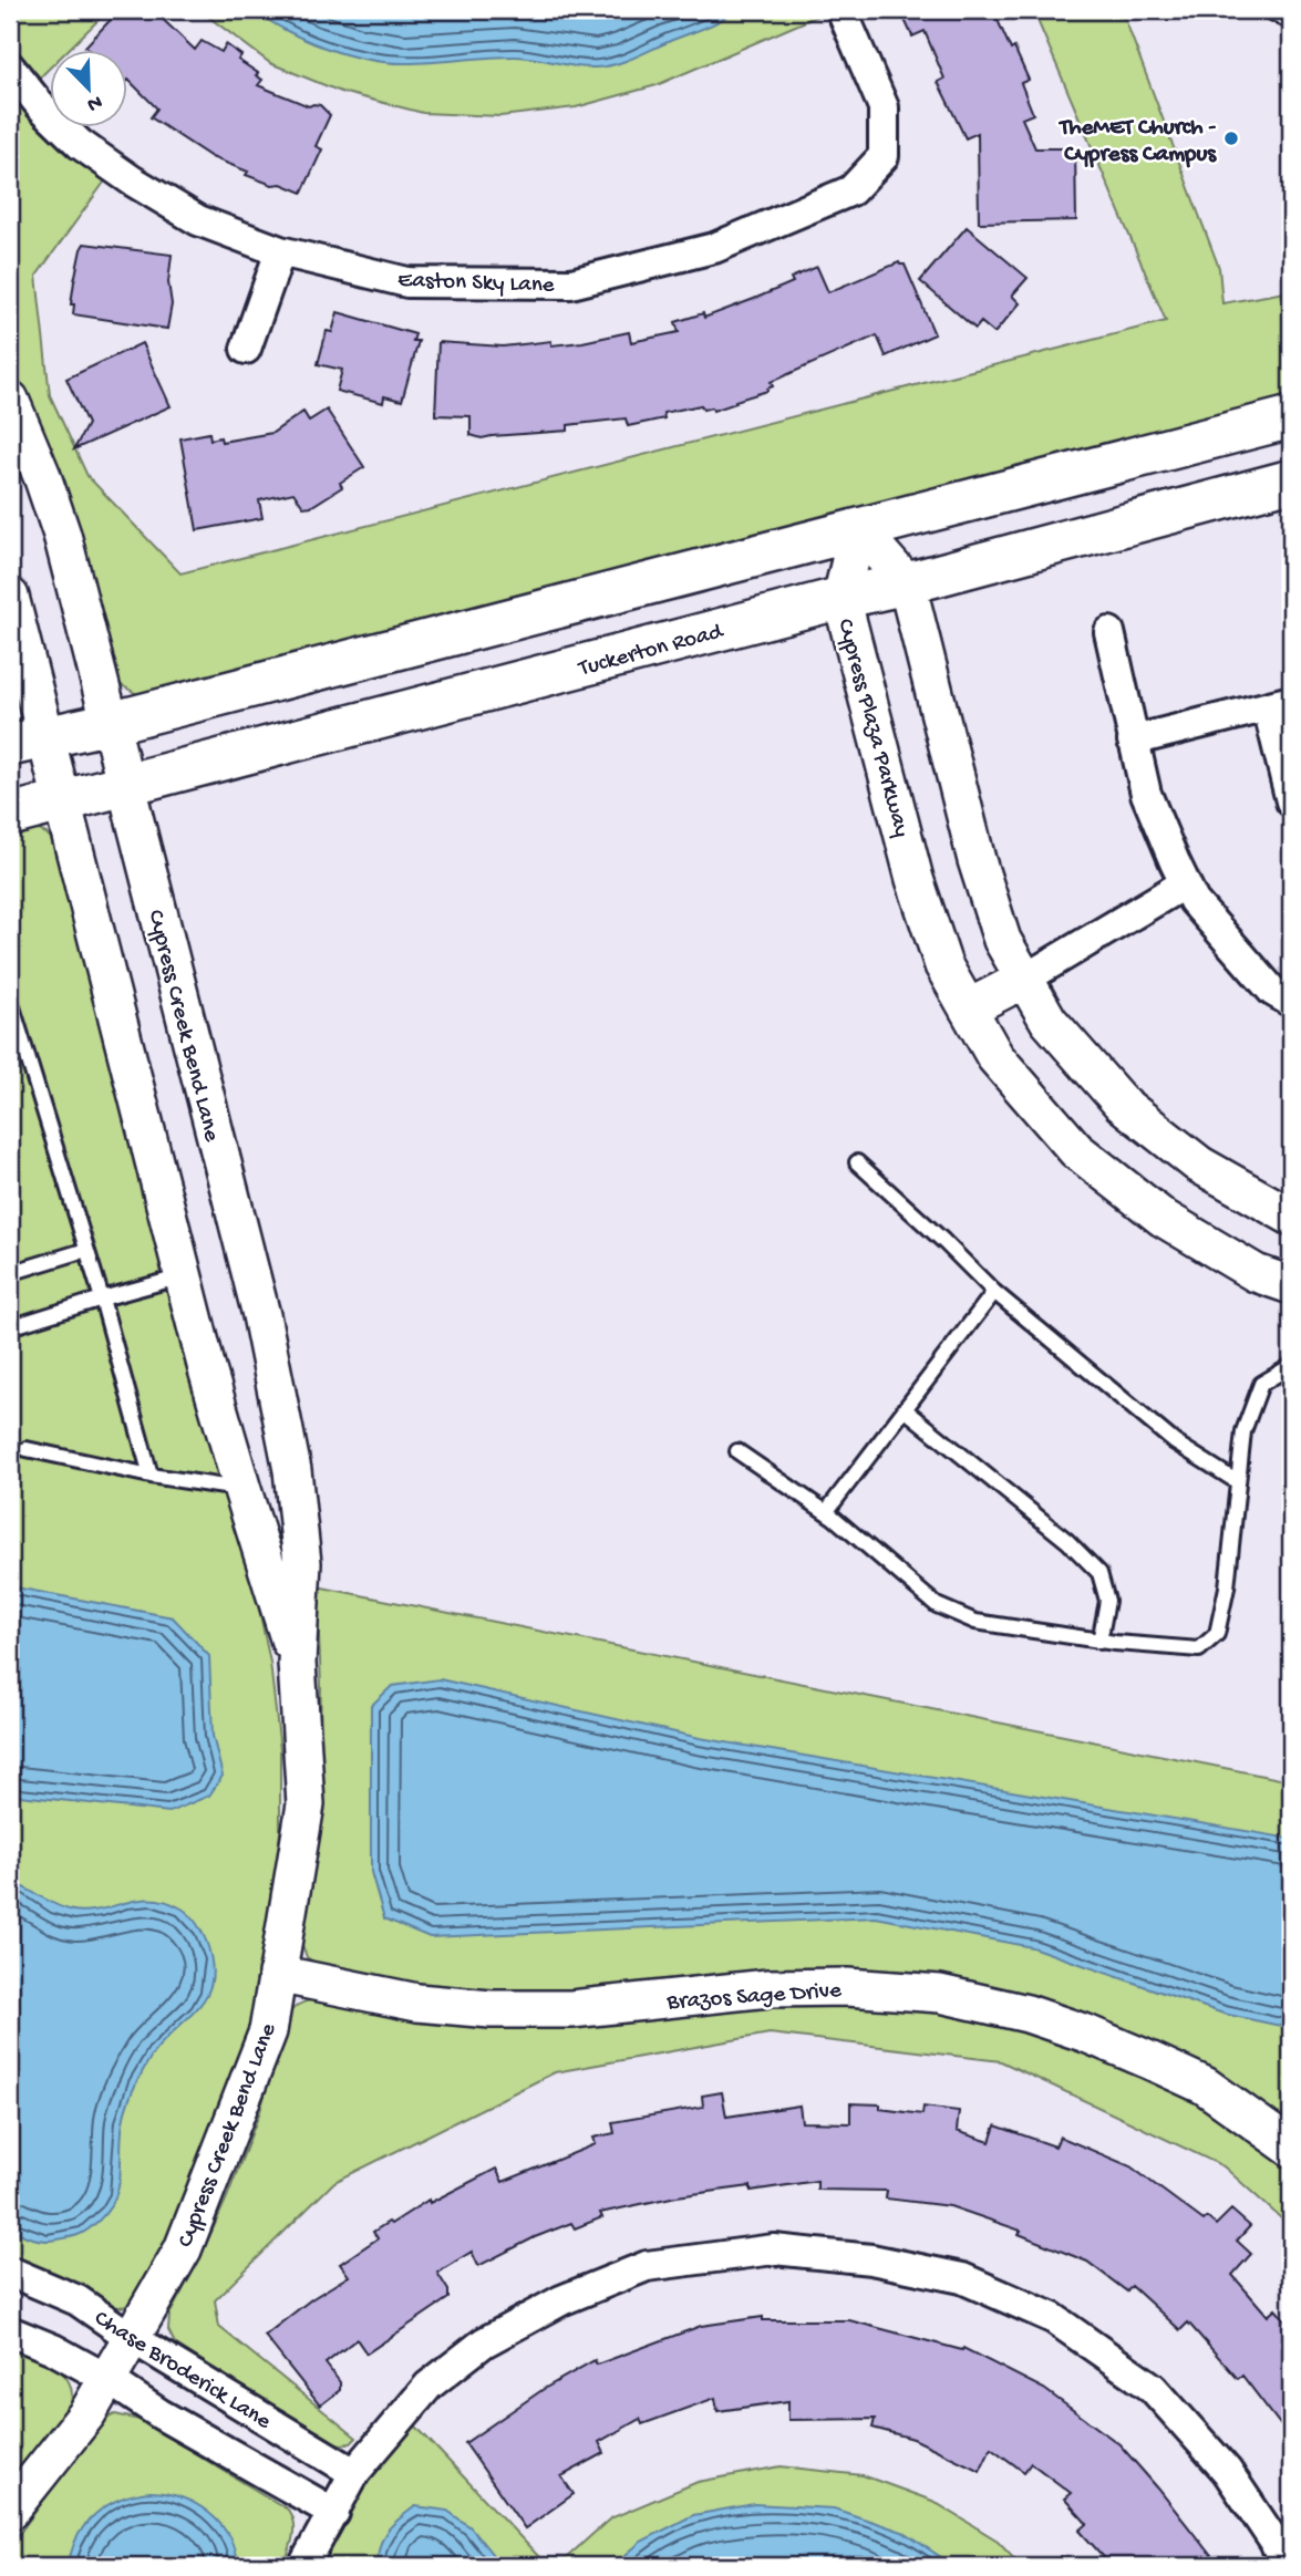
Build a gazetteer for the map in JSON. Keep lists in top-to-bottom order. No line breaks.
{"streets":{"main road":["Tuckerton Road"],"street":["Easton Sky Lane","Cypress Plaza Parkway","Cypress Creek Bend Lane","Brazos Sage Drive","Chase Broderick Lane"]},"crossings":[["Tuckerton Road","Cypress Plaza Parkway"],["Tuckerton Road","Cypress Creek Bend Lane"],["Cypress Creek Bend Lane","Brazos Sage Drive"],["Cypress Creek Bend Lane","Chase Broderick Lane"]],"places":["TheMET Church - Cypress Campus"],"north":"bottom right"}
